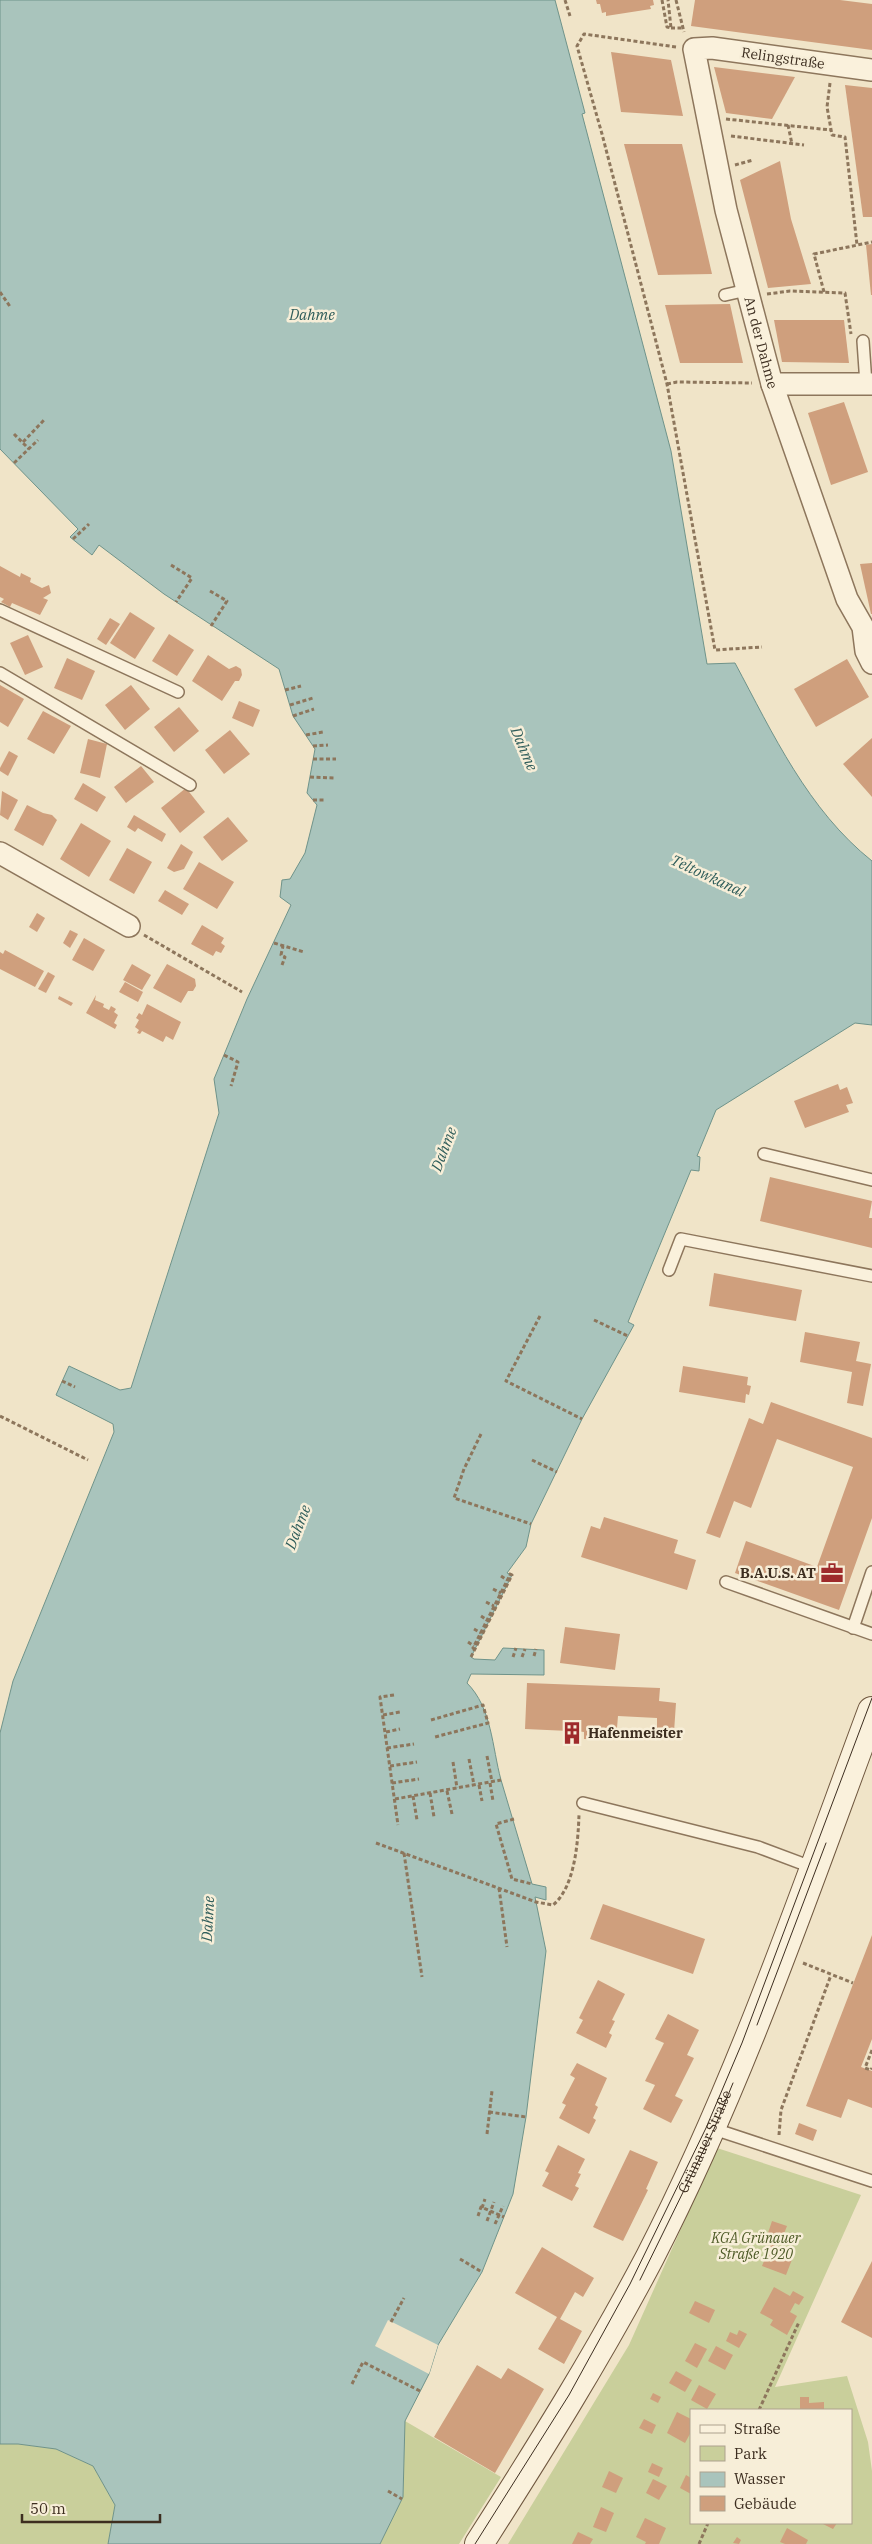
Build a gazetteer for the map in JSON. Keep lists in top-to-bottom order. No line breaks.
{"streets":{"main road":["Grünauer Straße"],"street":["Relingstraße","An der Dahme"]},"crossings":[["Relingstraße","An der Dahme"]],"water":["Dahme","Teltowkanal"],"parks":["KGA Grünauer Straße 1920"],"places":{"office":["B.A.U.S. AT"],"building":["Hafenmeister"]},"legend":["Straße","Park","Wasser","Gebäude"],"scale_bar":"50 m"}
